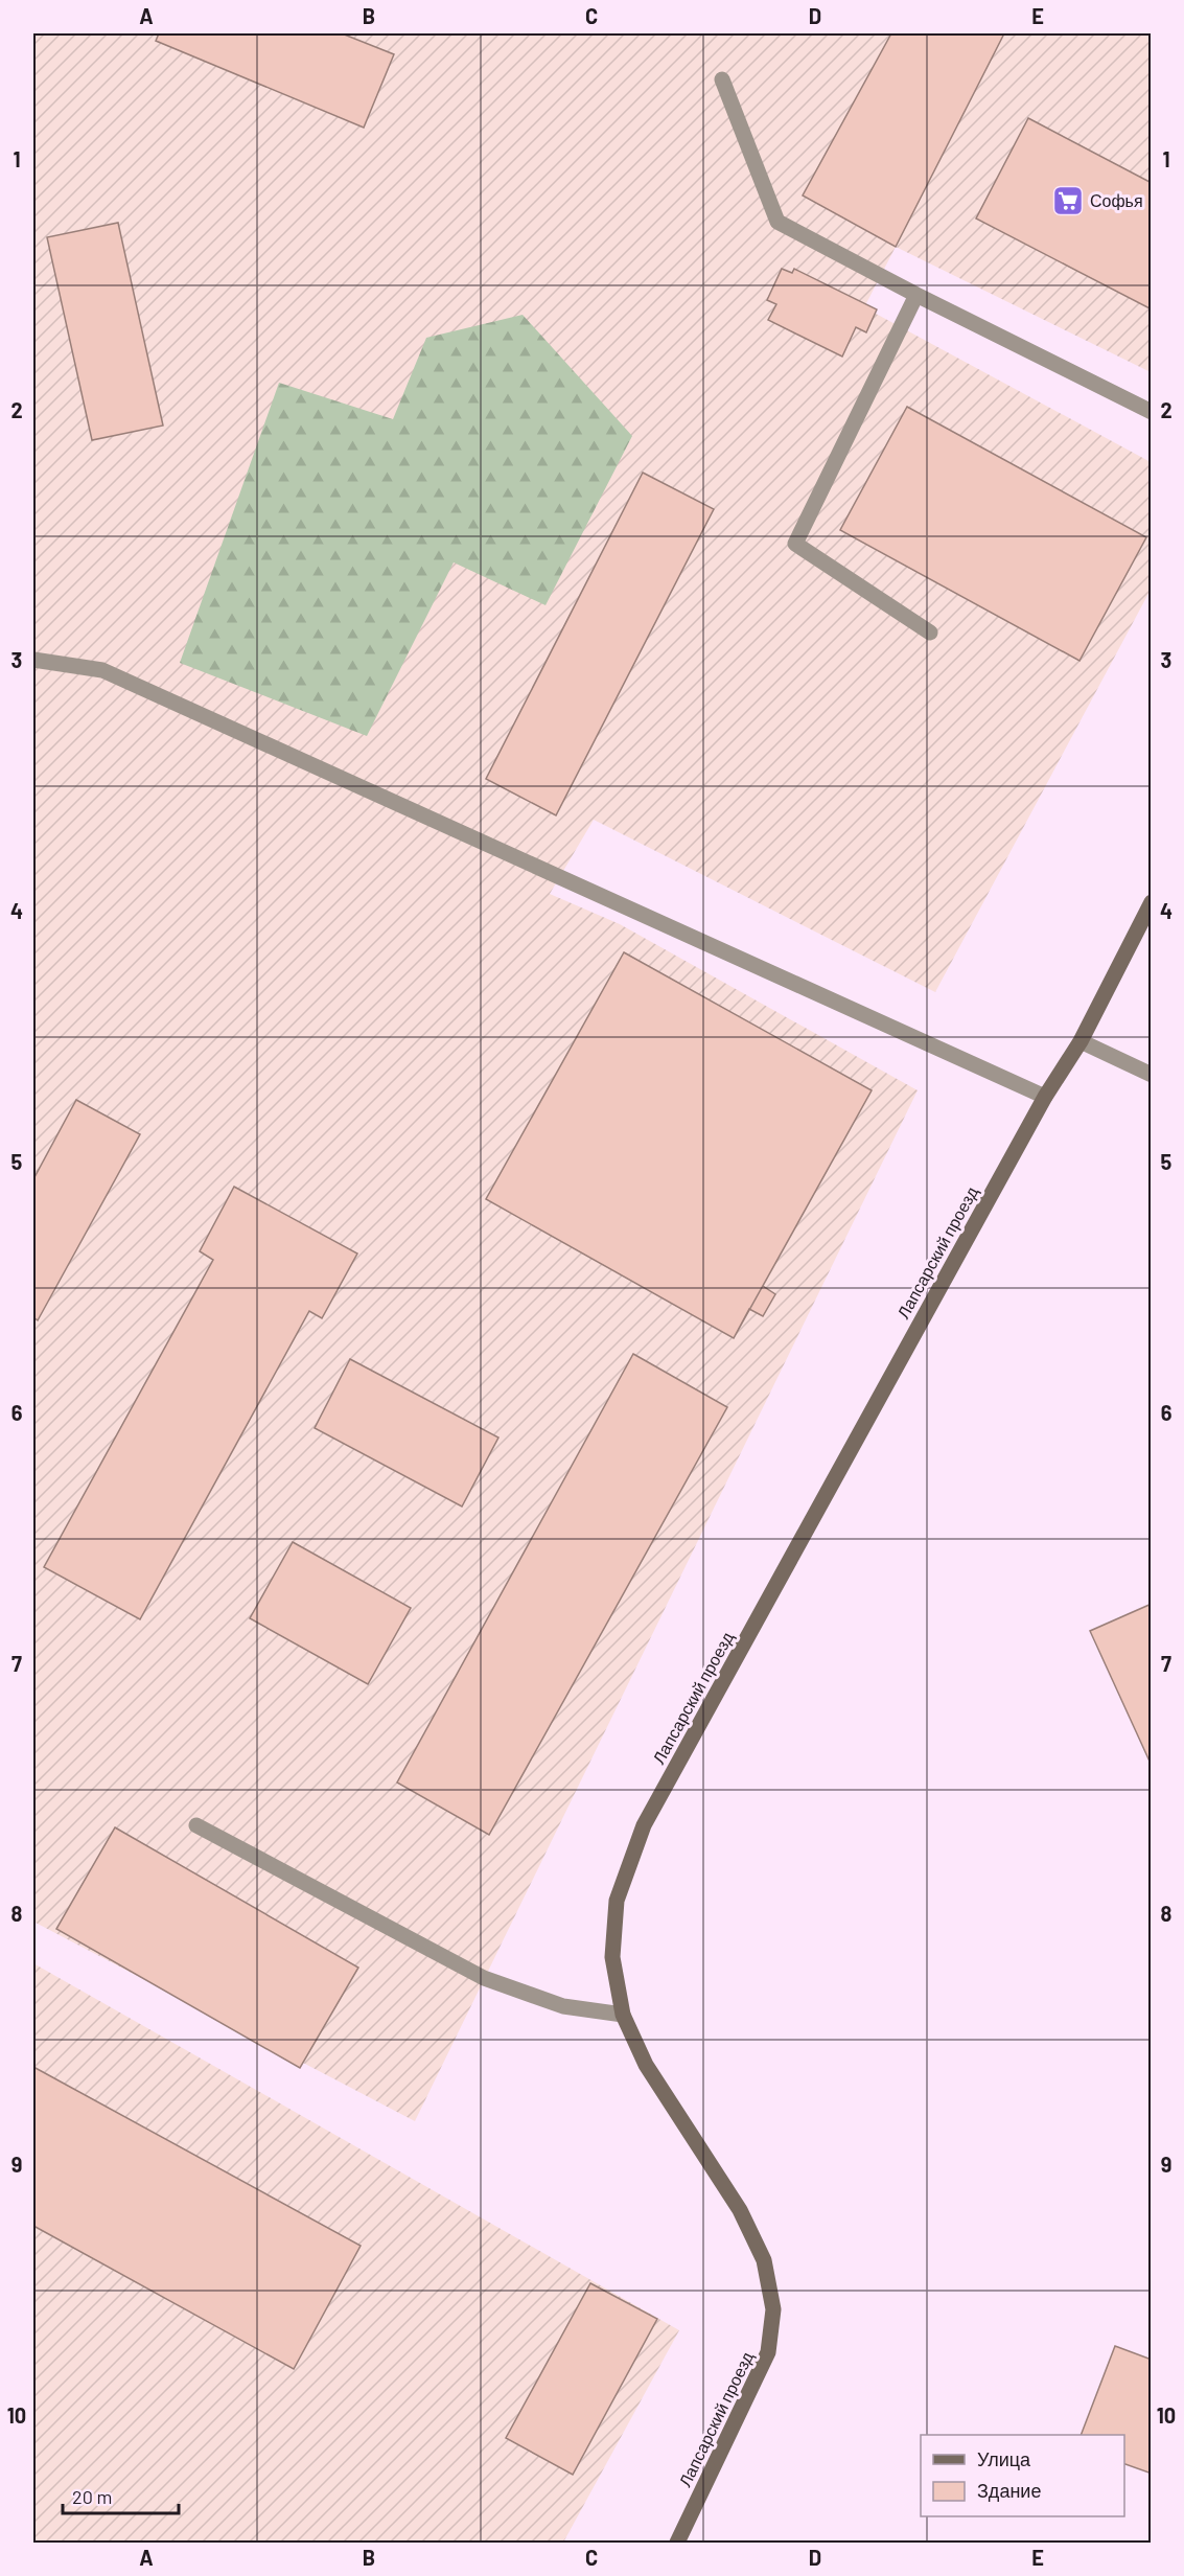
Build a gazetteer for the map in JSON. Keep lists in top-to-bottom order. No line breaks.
{"streets":{"street":["Лапсарский проезд"]},"places":{"supermarket":["Софья"]},"legend":["Улица","Здание"],"scale_bar":"20 m","grid":{"columns":["A","B","C","D","E"],"rows":["1","2","3","4","5","6","7","8","9","10"]}}
